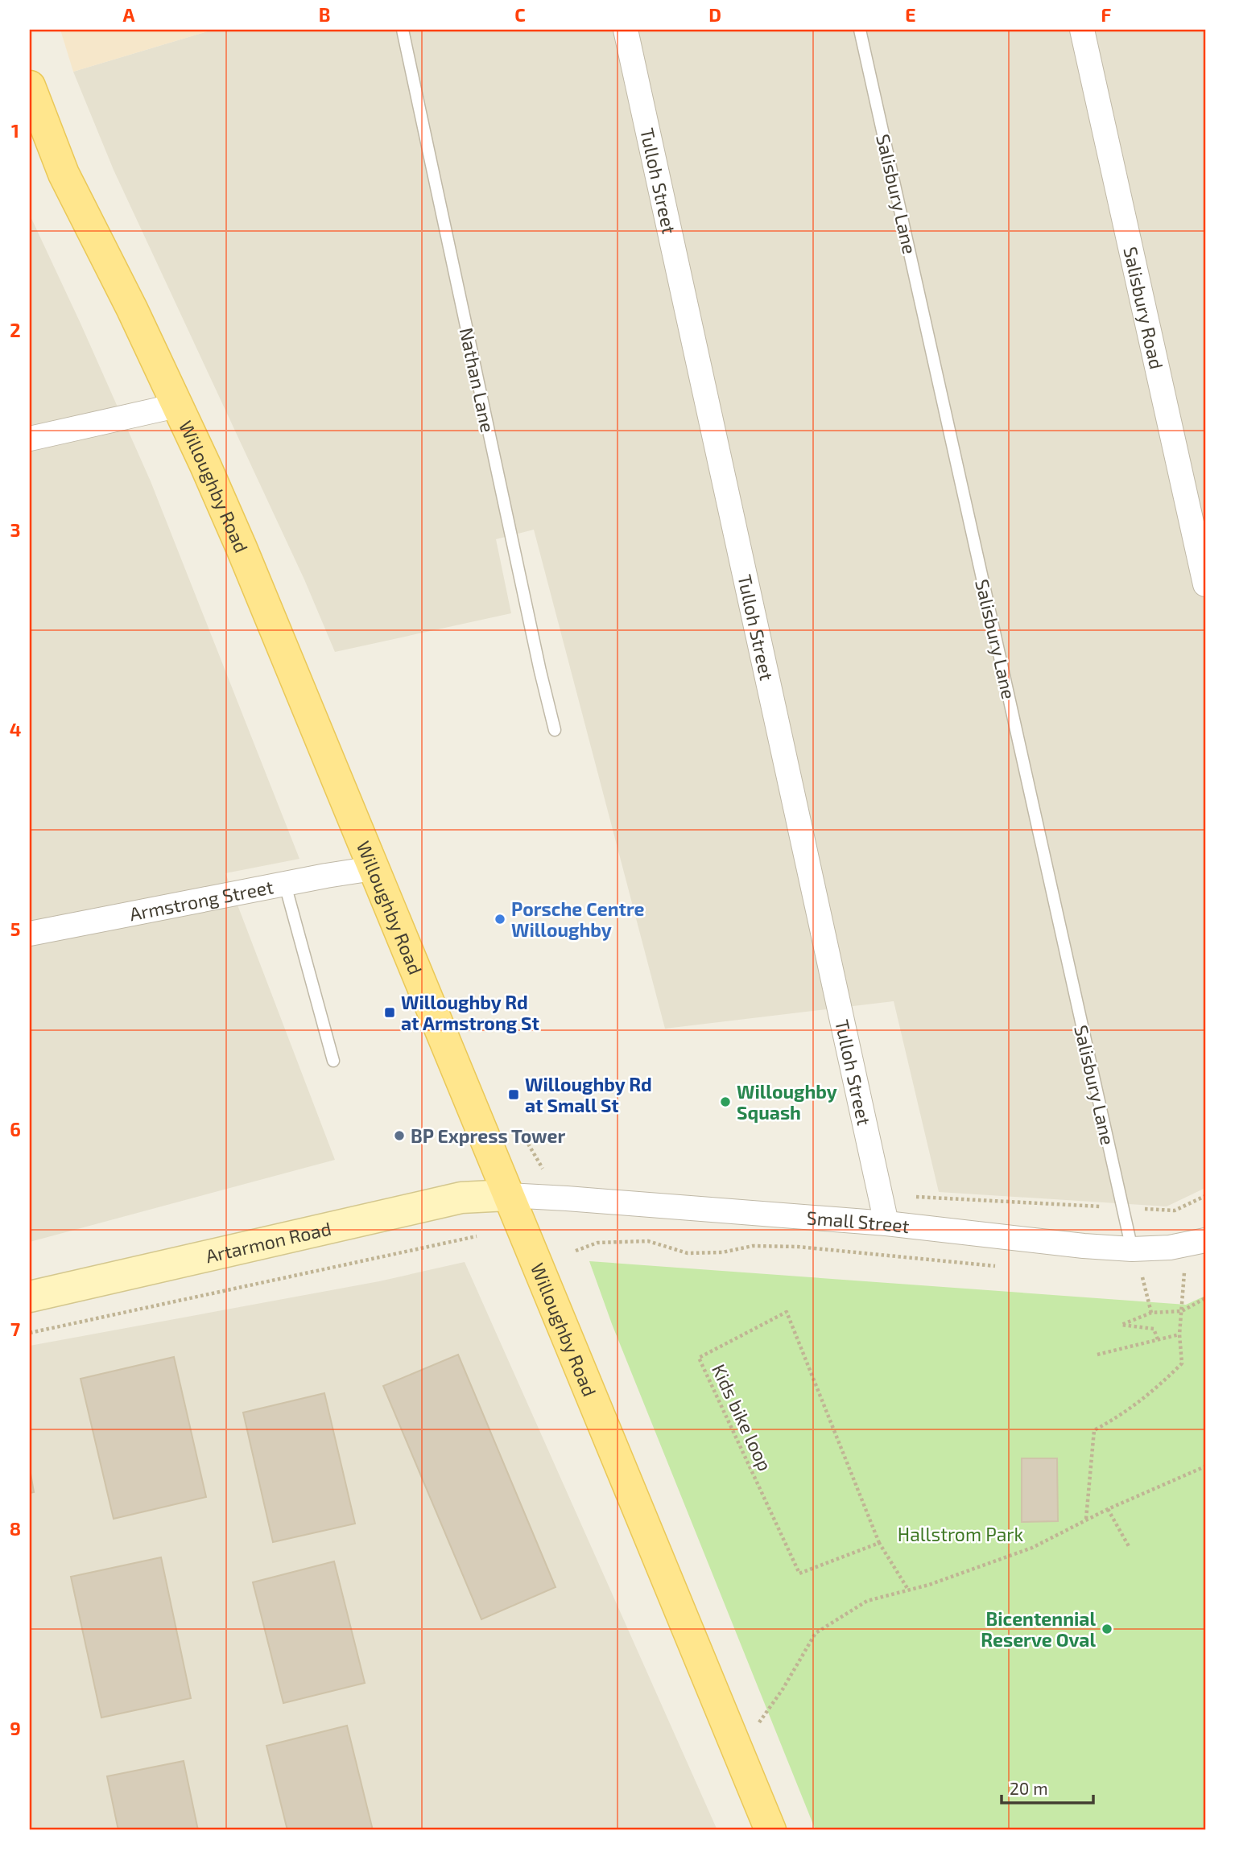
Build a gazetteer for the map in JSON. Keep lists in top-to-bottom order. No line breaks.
{"streets":{"main road":["Willoughby Road"],"street":["Tulloh Street","Salisbury Road","Armstrong Street","Small Street","Artarmon Road"],"lane":["Salisbury Lane","Nathan Lane"],"path":["Kids bike loop"]},"crossings":[["Tulloh Street","Small Street"],["Salisbury Lane","Small Street"],["Willoughby Road","Armstrong Street"],["Willoughby Road","Small Street"],["Willoughby Road","Artarmon Road"],["Small Street","Artarmon Road"]],"parks":["Hallstrom Park"],"places":{"other":["Porsche Centre Willoughby","Willoughby Squash","BP Express Tower","Bicentennial Reserve Oval"],"transit":["Willoughby Rd at Armstrong St","Willoughby Rd at Small St"]},"scale_bar":"20 m","grid":{"columns":["A","B","C","D","E","F"],"rows":["1","2","3","4","5","6","7","8","9"]}}
